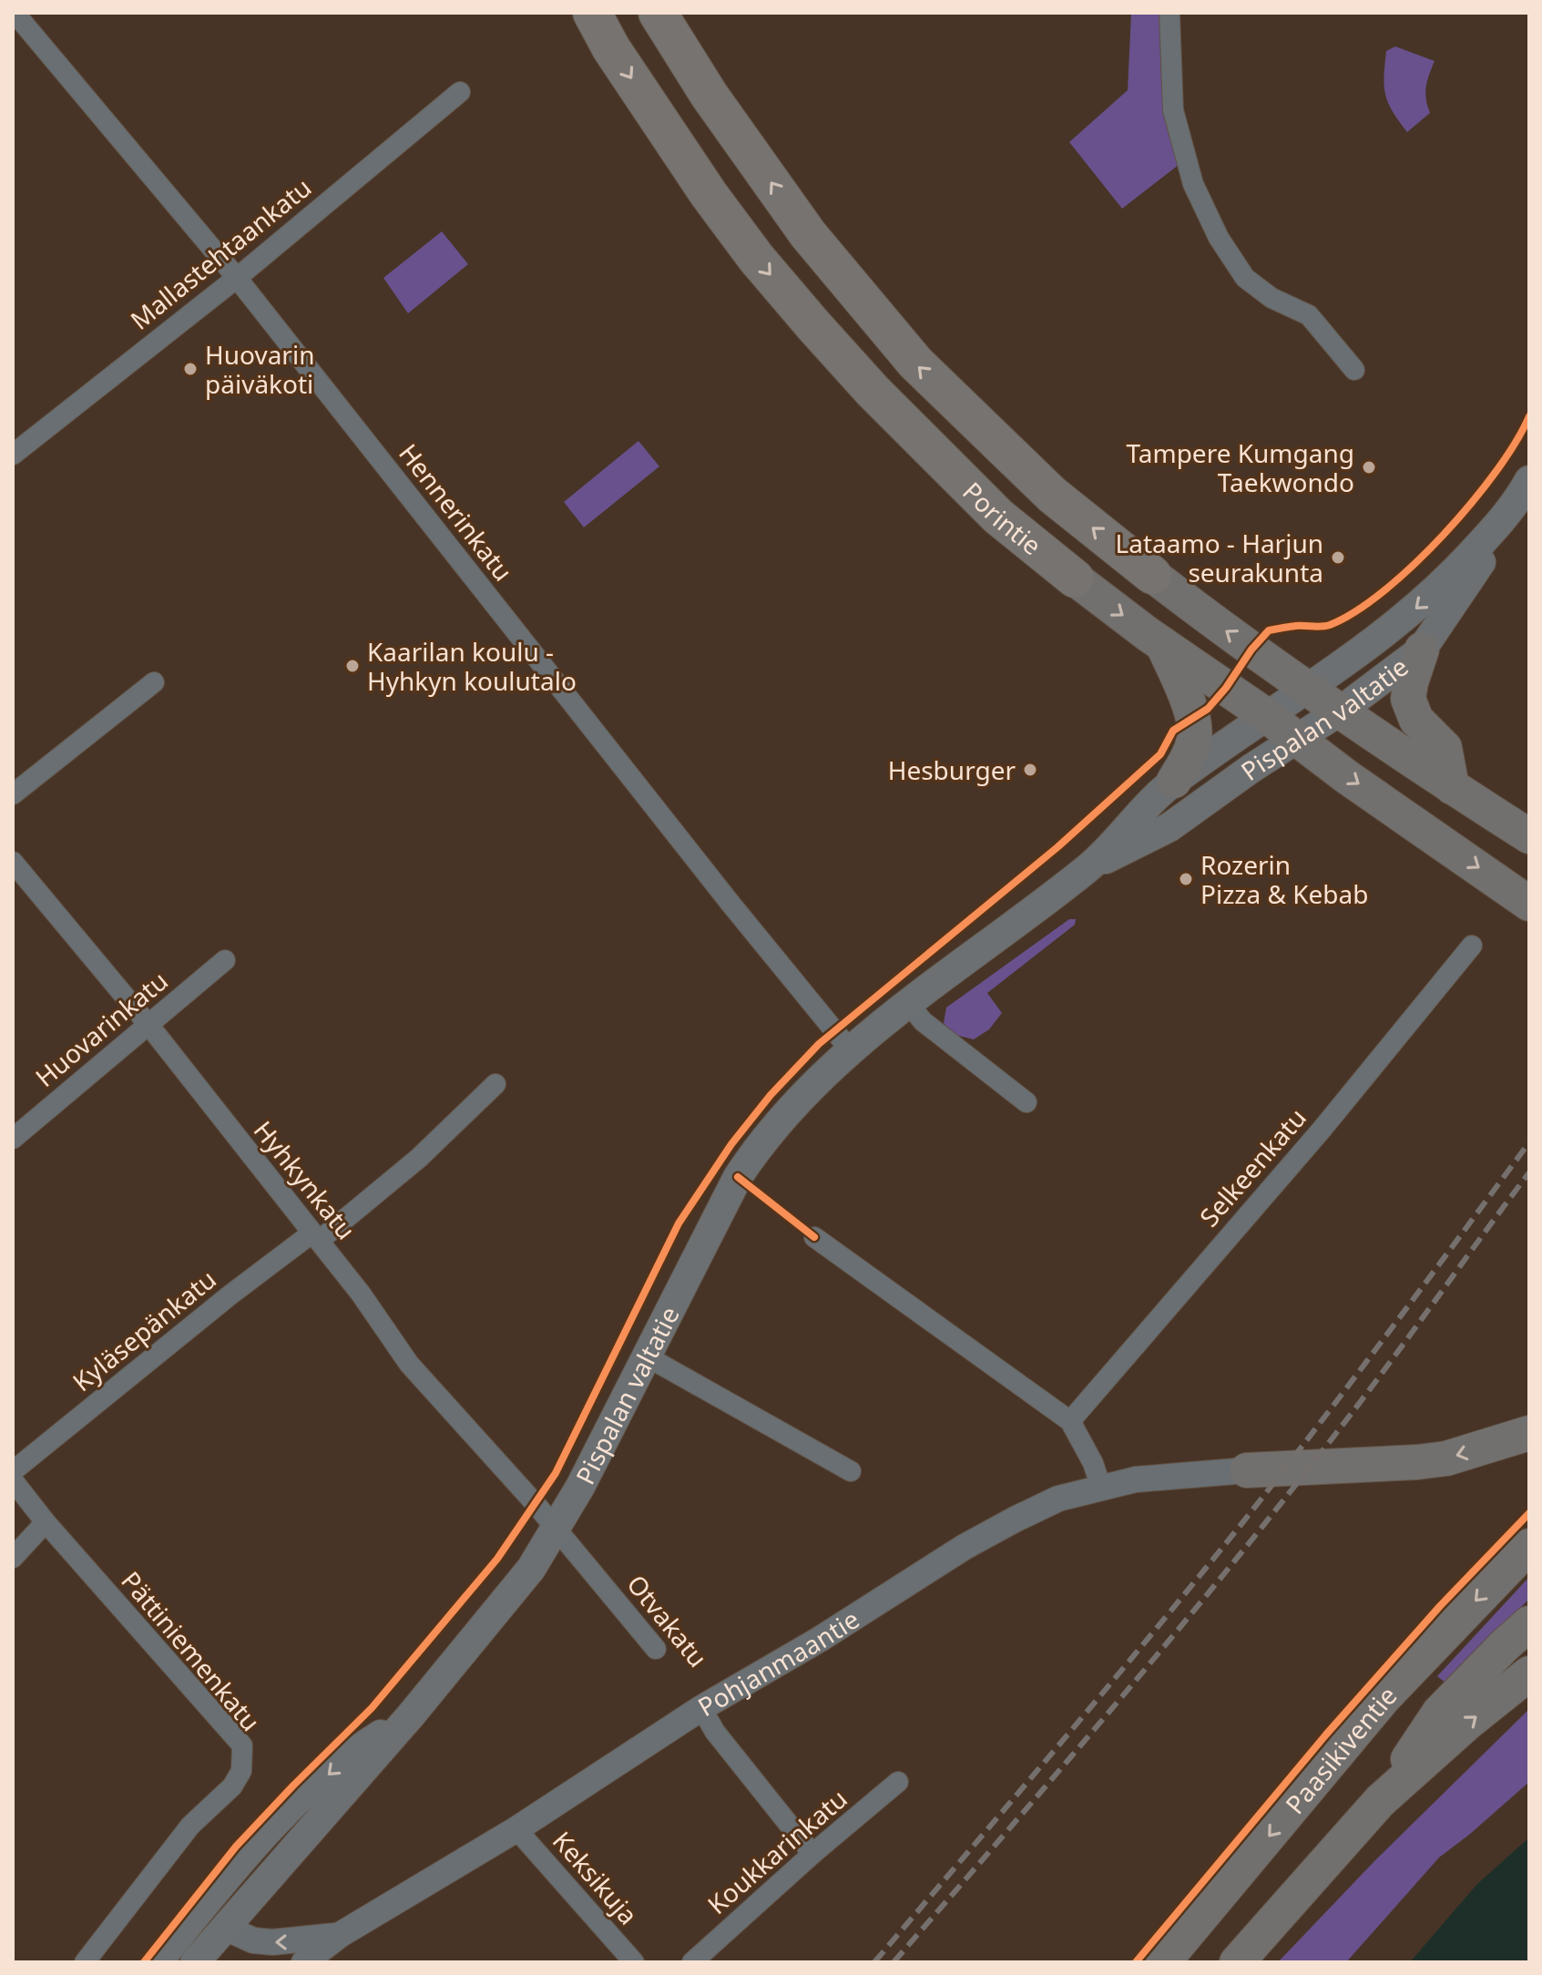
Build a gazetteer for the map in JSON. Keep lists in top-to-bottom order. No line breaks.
{"streets":{"highway":["Porintie","Paasikiventie"],"main road":["Pispalan valtatie"],"street":["Mallastehtaankatu","Hennerinkatu","Huovarinkatu","Selkeenkatu","Hyhkynkatu","Kyläsepänkatu","Otvakatu","Pättiniemenkatu","Pohjanmaantie","Koukkarinkatu","Keksikuja"]},"crossings":[["Mallastehtaankatu","Hennerinkatu"],["Hennerinkatu","Pispalan valtatie"],["Porintie","Pispalan valtatie"],["Pispalan valtatie","Hyhkynkatu"],["Pispalan valtatie","Otvakatu"],["Pispalan valtatie","Pohjanmaantie"],["Huovarinkatu","Hyhkynkatu"],["Hyhkynkatu","Kyläsepänkatu"],["Hyhkynkatu","Otvakatu"],["Otvakatu","Pohjanmaantie"],["Otvakatu","Koukkarinkatu"],["Pohjanmaantie","Keksikuja"]],"places":["Huovarin päiväkoti","Tampere Kumgang Taekwondo","Lataamo - Harjun seurakunta","Kaarilan koulu - Hyhkyn koulutalo","Hesburger","Rozerin Pizza & Kebab"]}
